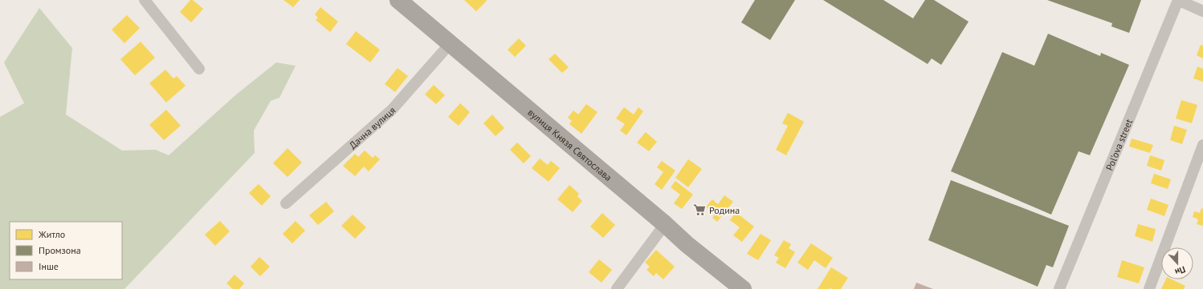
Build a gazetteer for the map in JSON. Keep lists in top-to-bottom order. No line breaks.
{"streets":{"main road":["вулиця Князя Святослава"],"street":["Дачна вулиця","Pol’ova street"]},"crossings":[["Дачна вулиця","вулиця Князя Святослава"]],"places":{"supermarket":["Родина"]},"legend":["Житло","Промзона","Інше"],"north":"bottom"}
